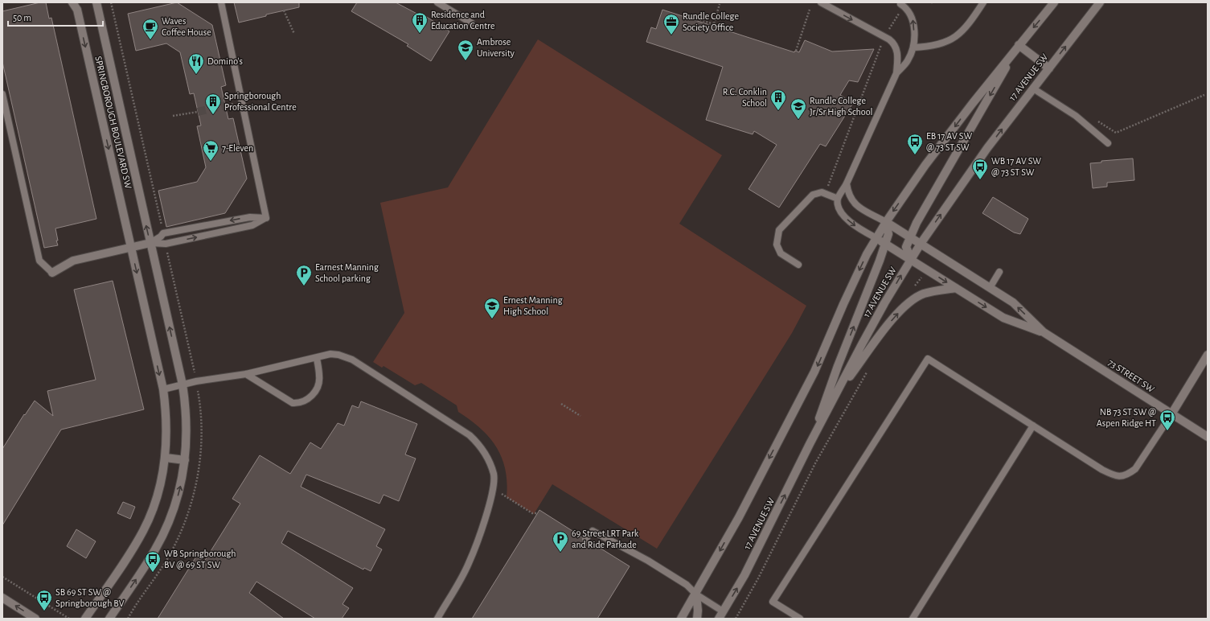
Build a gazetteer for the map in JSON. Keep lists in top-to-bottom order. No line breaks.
{"streets":{"main road":["17 AVENUE SW","SPRINGBOROUGH BOULEVARD SW","73 STREET SW"]},"crossings":[["17 AVENUE SW","73 STREET SW"]],"places":{"building":["Residence and Education Centre","R.C. Conklin School","Springborough Professional Centre"],"office":["Rundle College Society Office"],"cafe":["Waves Coffee House"],"school or university":["Ambrose University","Rundle College Jr/Sr High School","Ernest Manning High School"],"restaurant":["Domino's"],"bus stop":["EB 17 AV SW @ 73 ST SW","WB 17 AV SW @ 73 ST SW","NB 73 ST SW @ Aspen Ridge HT","WB Springborough BV @ 69 ST SW","SB 69 ST SW @ Springborough BV"],"supermarket":["7-Eleven"],"parking":["Earnest Manning School parking","69 Street LRT Park and Ride Parkade"]},"scale_bar":"50 m"}
